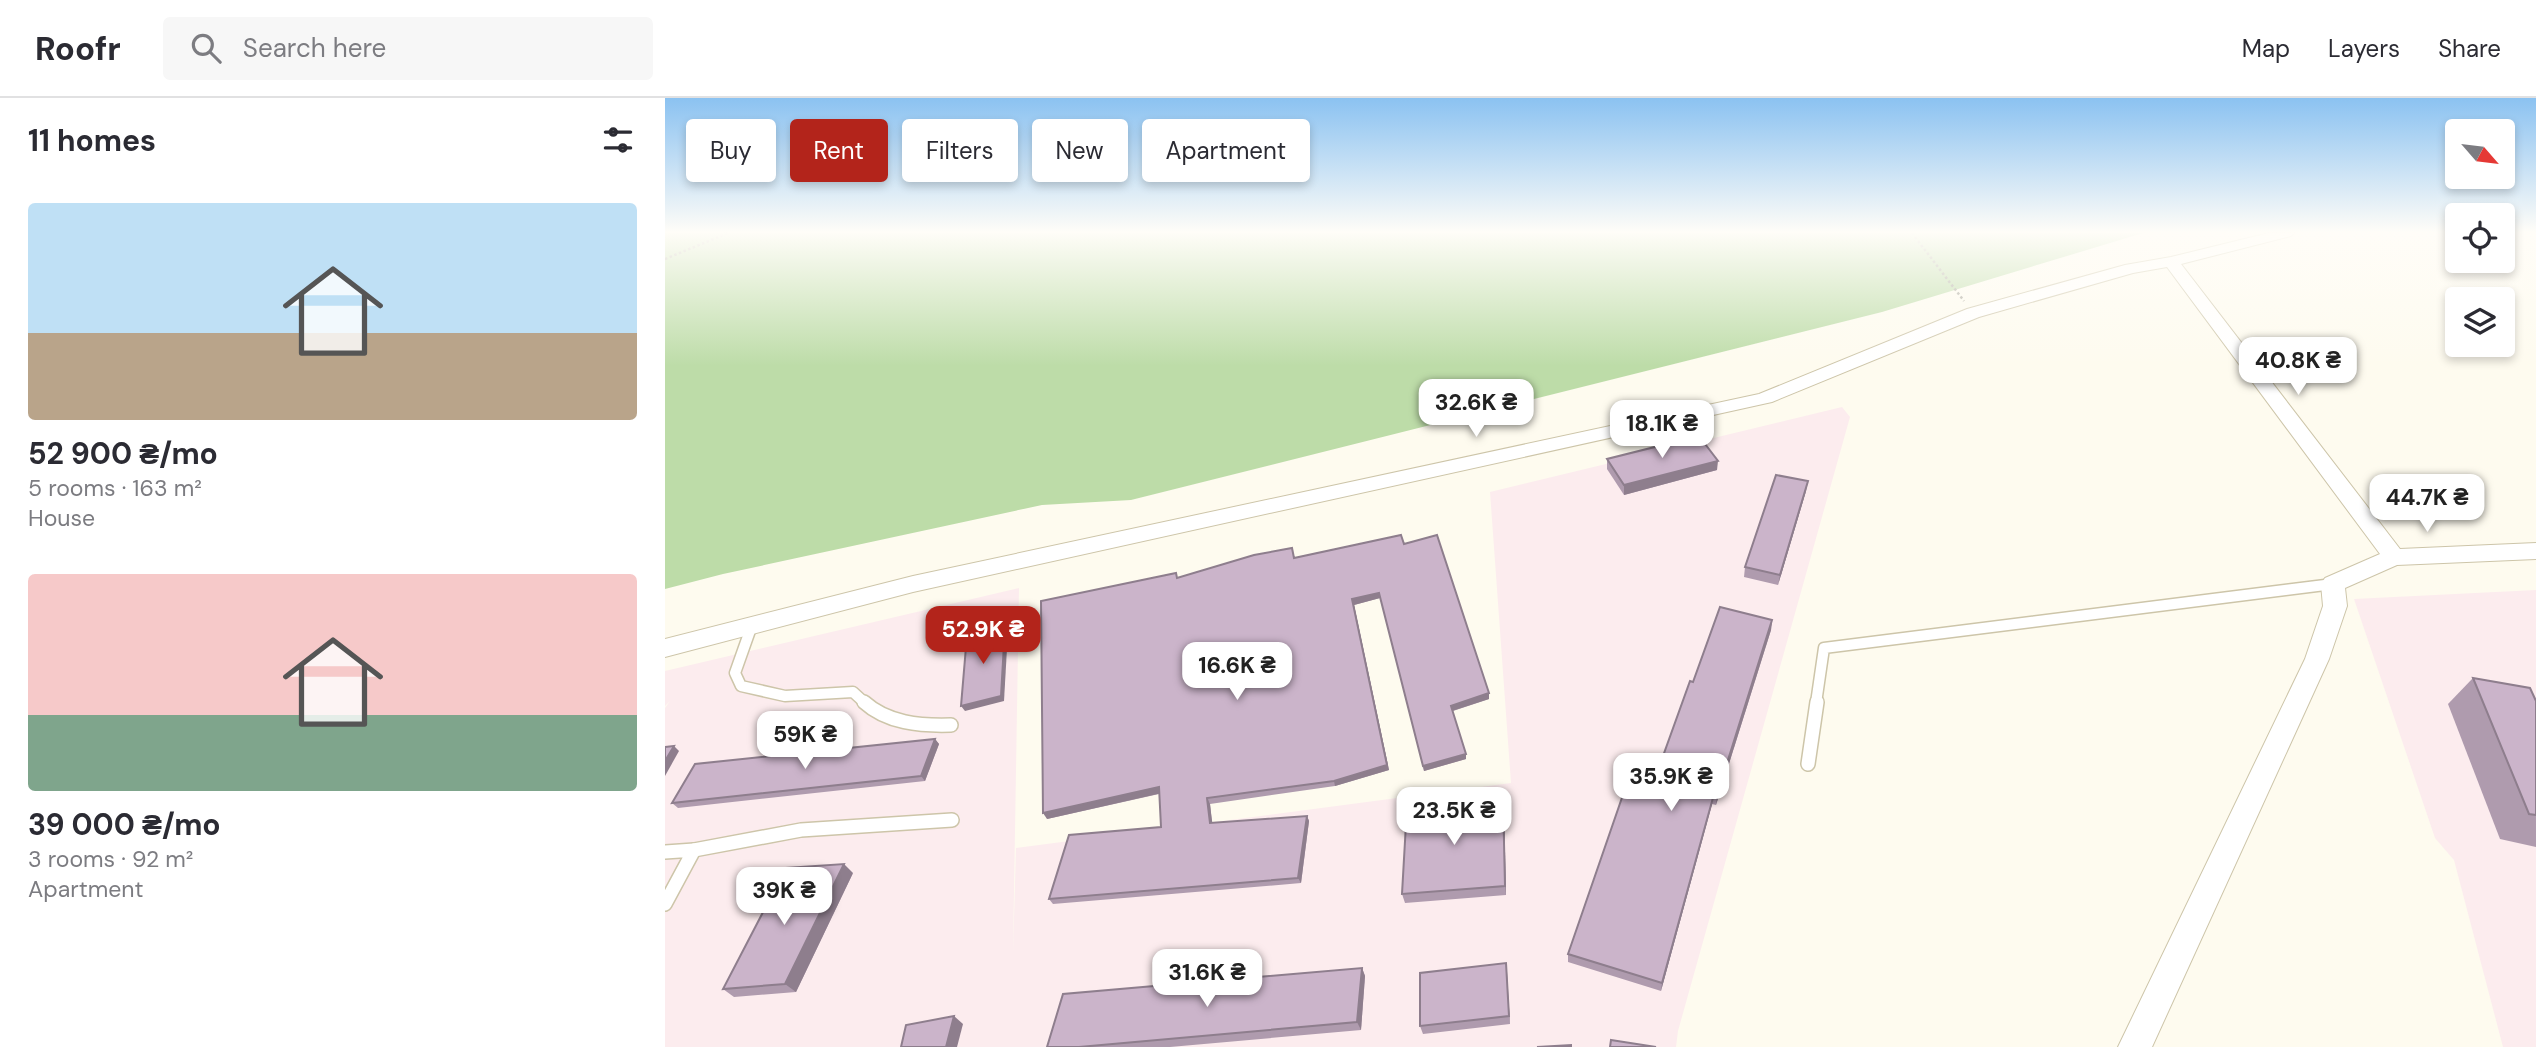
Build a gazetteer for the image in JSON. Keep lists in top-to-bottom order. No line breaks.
{"north":"bottom right","page":{"header":"Roofr","search":"Search here","nav":["Map","Layers","Share"],"heading":"11 homes","chip":["Buy","Rent","Filters","New","Apartment"],"list":[{"name":"52 900 ₴/mo","note":"5 rooms · 163 m² · House"},{"name":"39 000 ₴/mo","note":"3 rooms · 92 m² · Apartment"}],"price":["40.8K ₴","32.6K ₴","18.1K ₴","44.7K ₴","52.9K ₴","16.6K ₴","59K ₴","35.9K ₴","23.5K ₴","39K ₴","31.6K ₴"]}}
